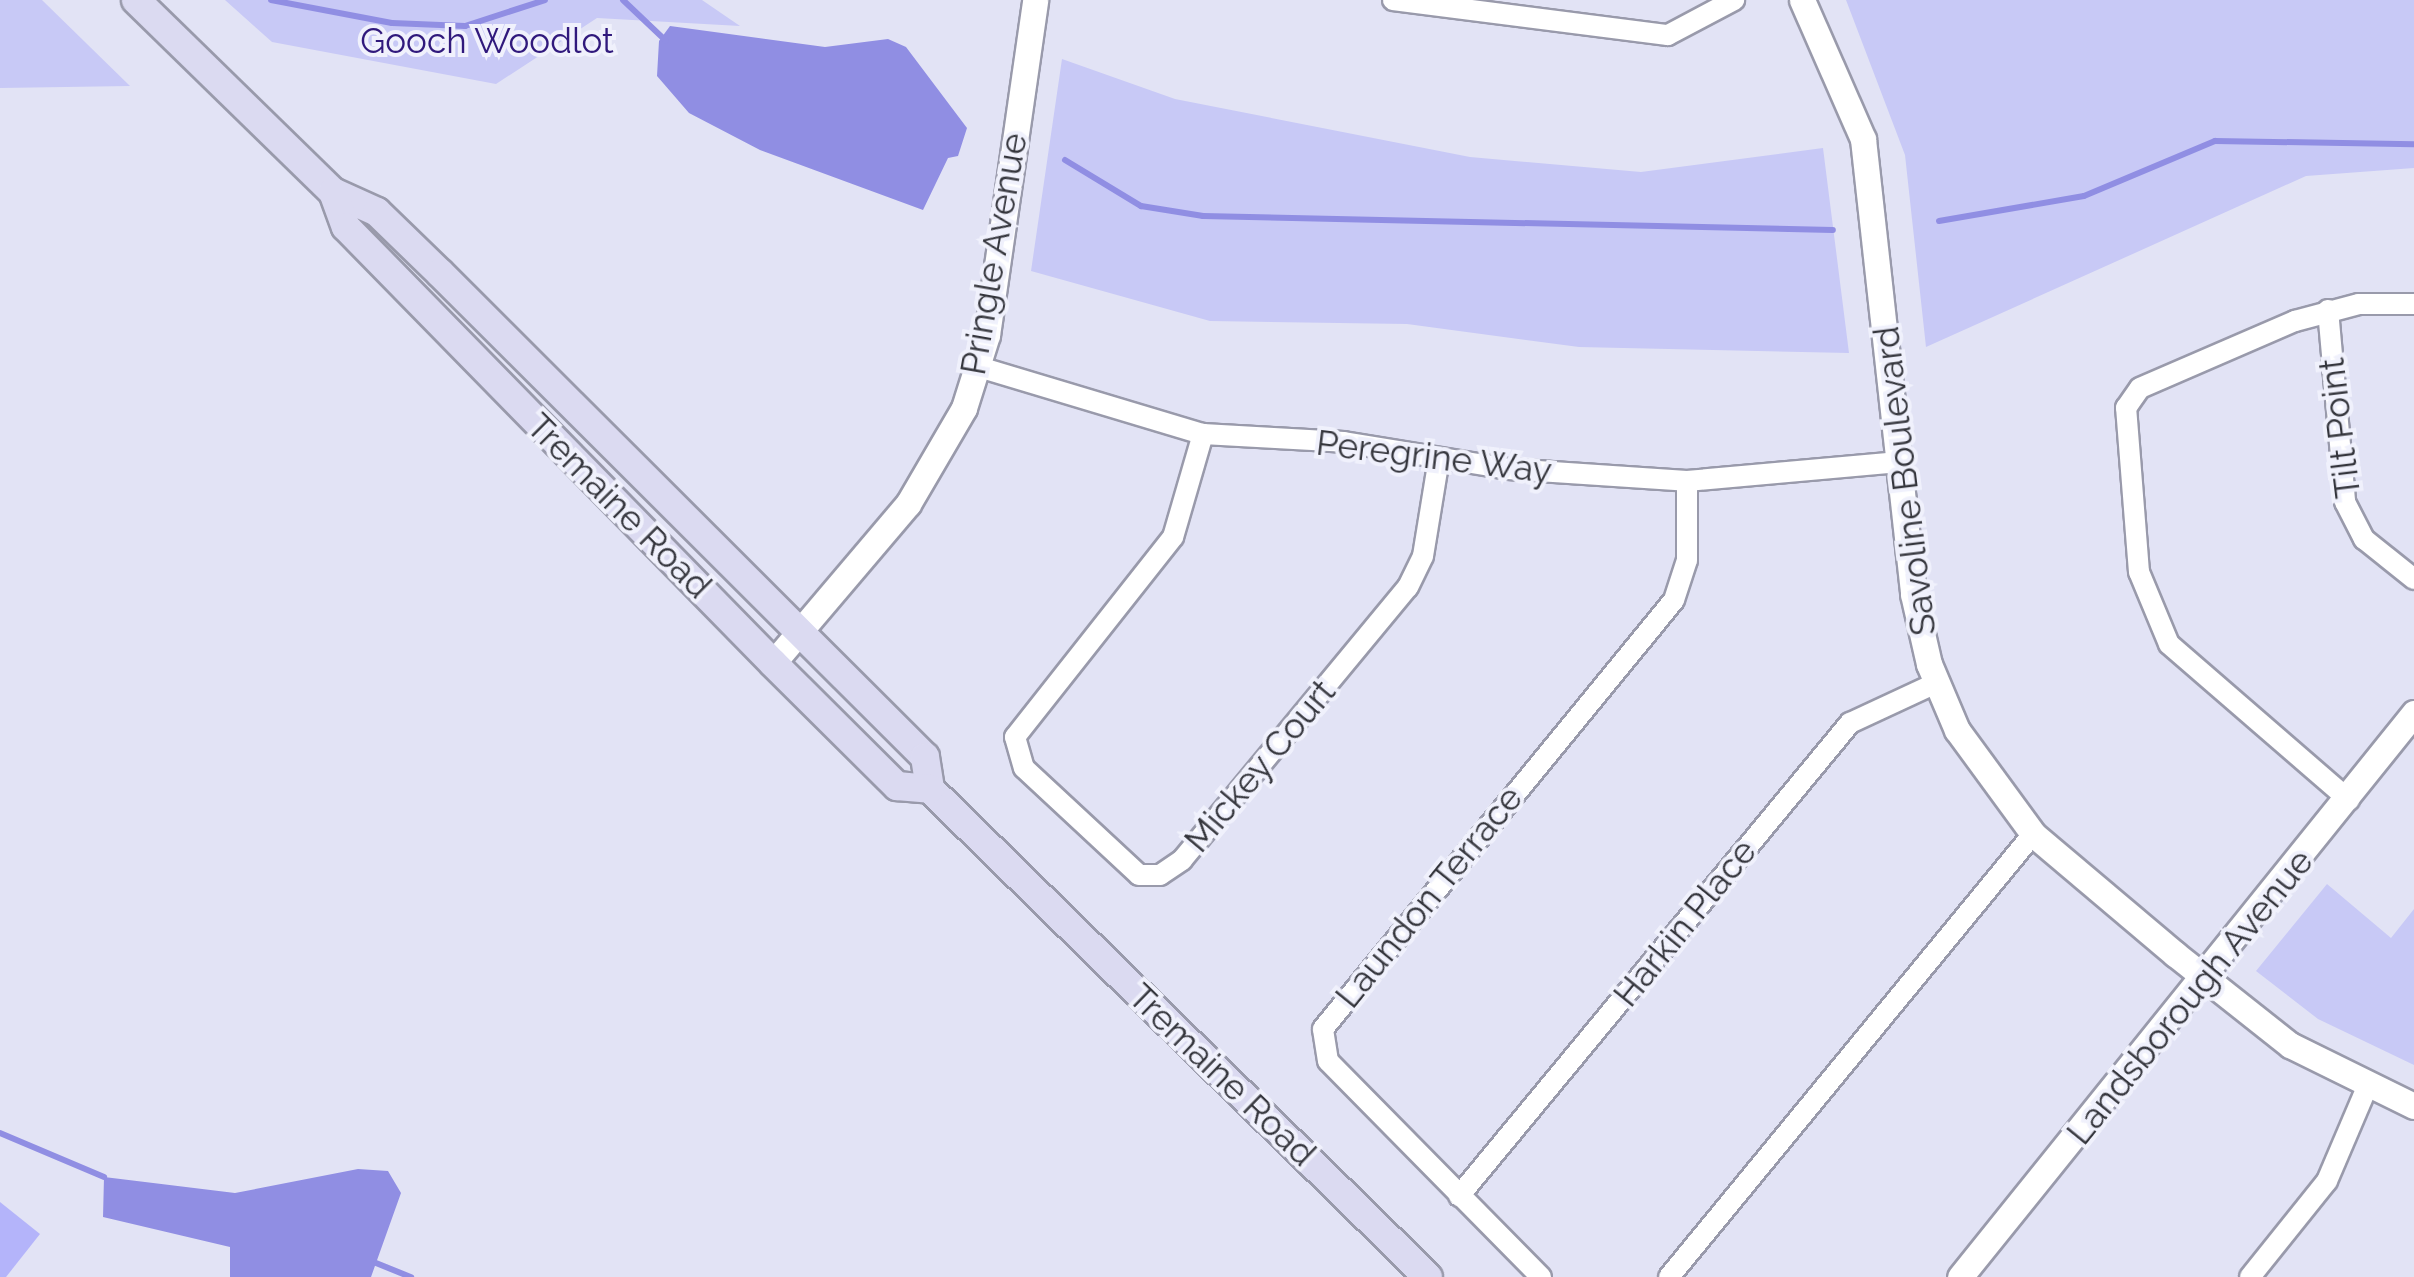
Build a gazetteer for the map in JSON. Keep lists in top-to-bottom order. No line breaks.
{"streets":{"main road":["Tremaine Road"],"street":["Pringle Avenue","Tilt Point","Peregrine Way","Savoline Boulevard","Mickey Court","Laundon Terrace","Harkin Place","Landsborough Avenue"]},"crossings":[["Pringle Avenue","Peregrine Way"],["Pringle Avenue","Tremaine Road"],["Peregrine Way","Savoline Boulevard"],["Peregrine Way","Mickey Court"],["Peregrine Way","Laundon Terrace"],["Savoline Boulevard","Harkin Place"],["Savoline Boulevard","Landsborough Avenue"],["Laundon Terrace","Harkin Place"]],"parks":["Gooch Woodlot"]}
